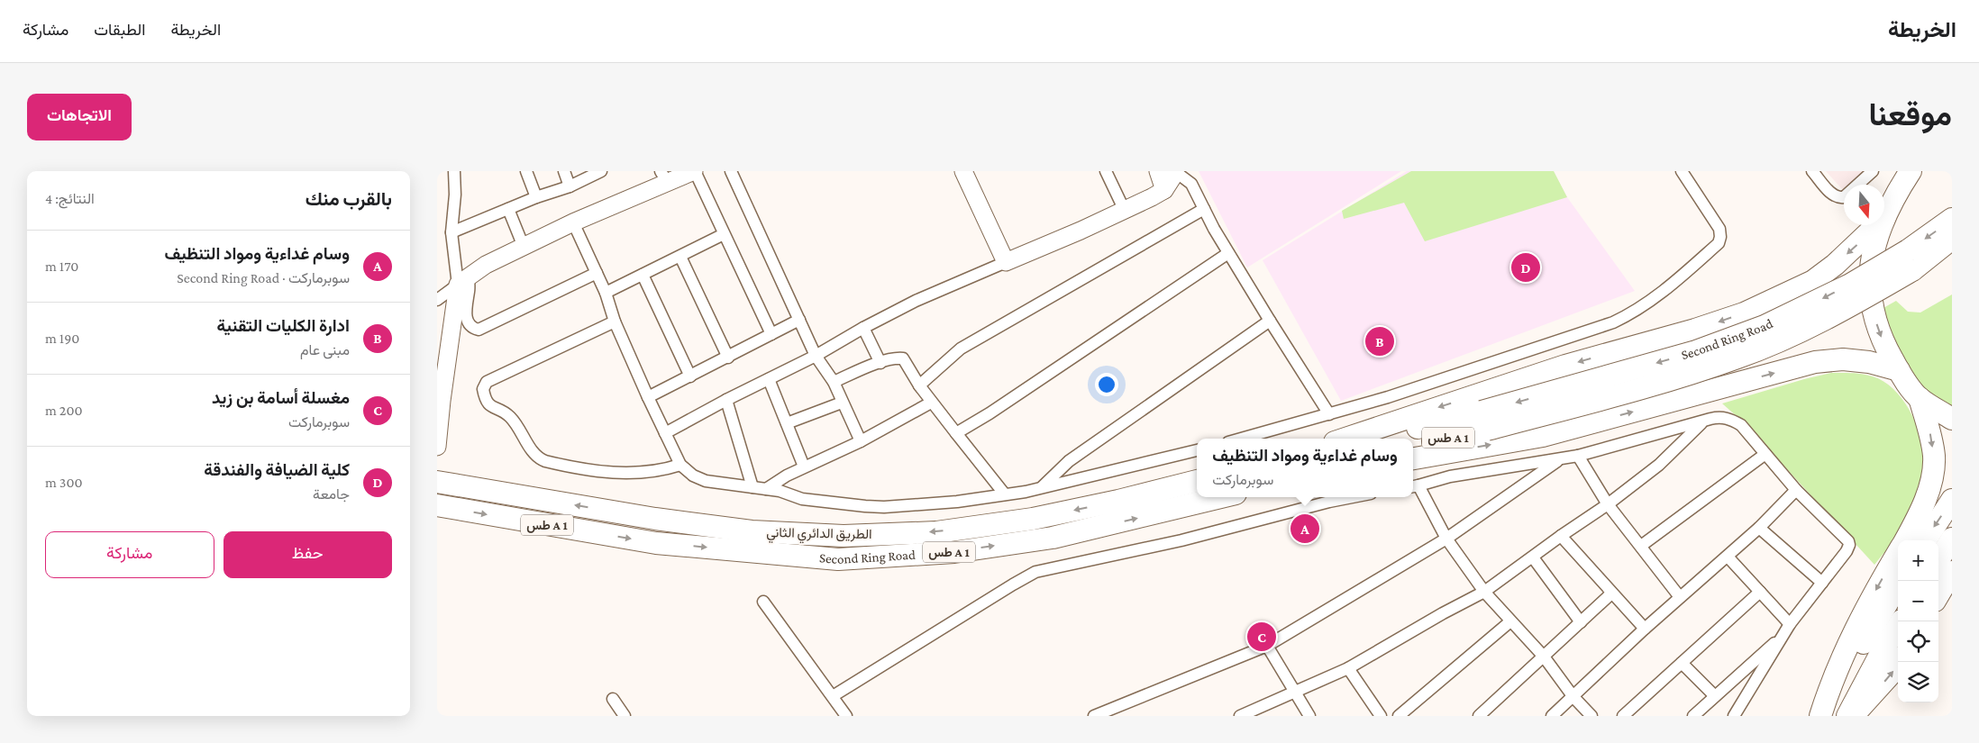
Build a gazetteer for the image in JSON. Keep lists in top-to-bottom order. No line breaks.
{"streets":{"highway":["Second Ring Road","طس A 1","الطريق الدائري الثاني"]},"crossings":[["Second Ring Road","طس A 1"]],"one_way":["Second Ring Road","الطريق الدائري الثاني"],"north":"bottom","page":{"header":"الخريطة","nav":["الخريطة","الطبقات","مشاركة"],"title":"موقعنا","buttons":["الاتجاهات",["حفظ","مشاركة"]],"heading":["بالقرب منك","النتائج: 4"],"list":[{"mark":"A","name":"وسام غداءية ومواد التنظيف","note":"سوبرماركت · Second Ring Road","value":"170 m"},{"mark":"B","name":"ادارة الكليات التقنية","note":"مبنى عام","value":"190 m"},{"mark":"C","name":"مغسلة أسامة بن زيد","note":"سوبرماركت","value":"200 m"},{"mark":"D","name":"كلية الضيافة والفندقة","note":"جامعة","value":"300 m"}],"pins":["D","B","A","C"],"popup":["وسام غداءية ومواد التنظيف","سوبرماركت"],"map_buttons":["+","−"]}}
